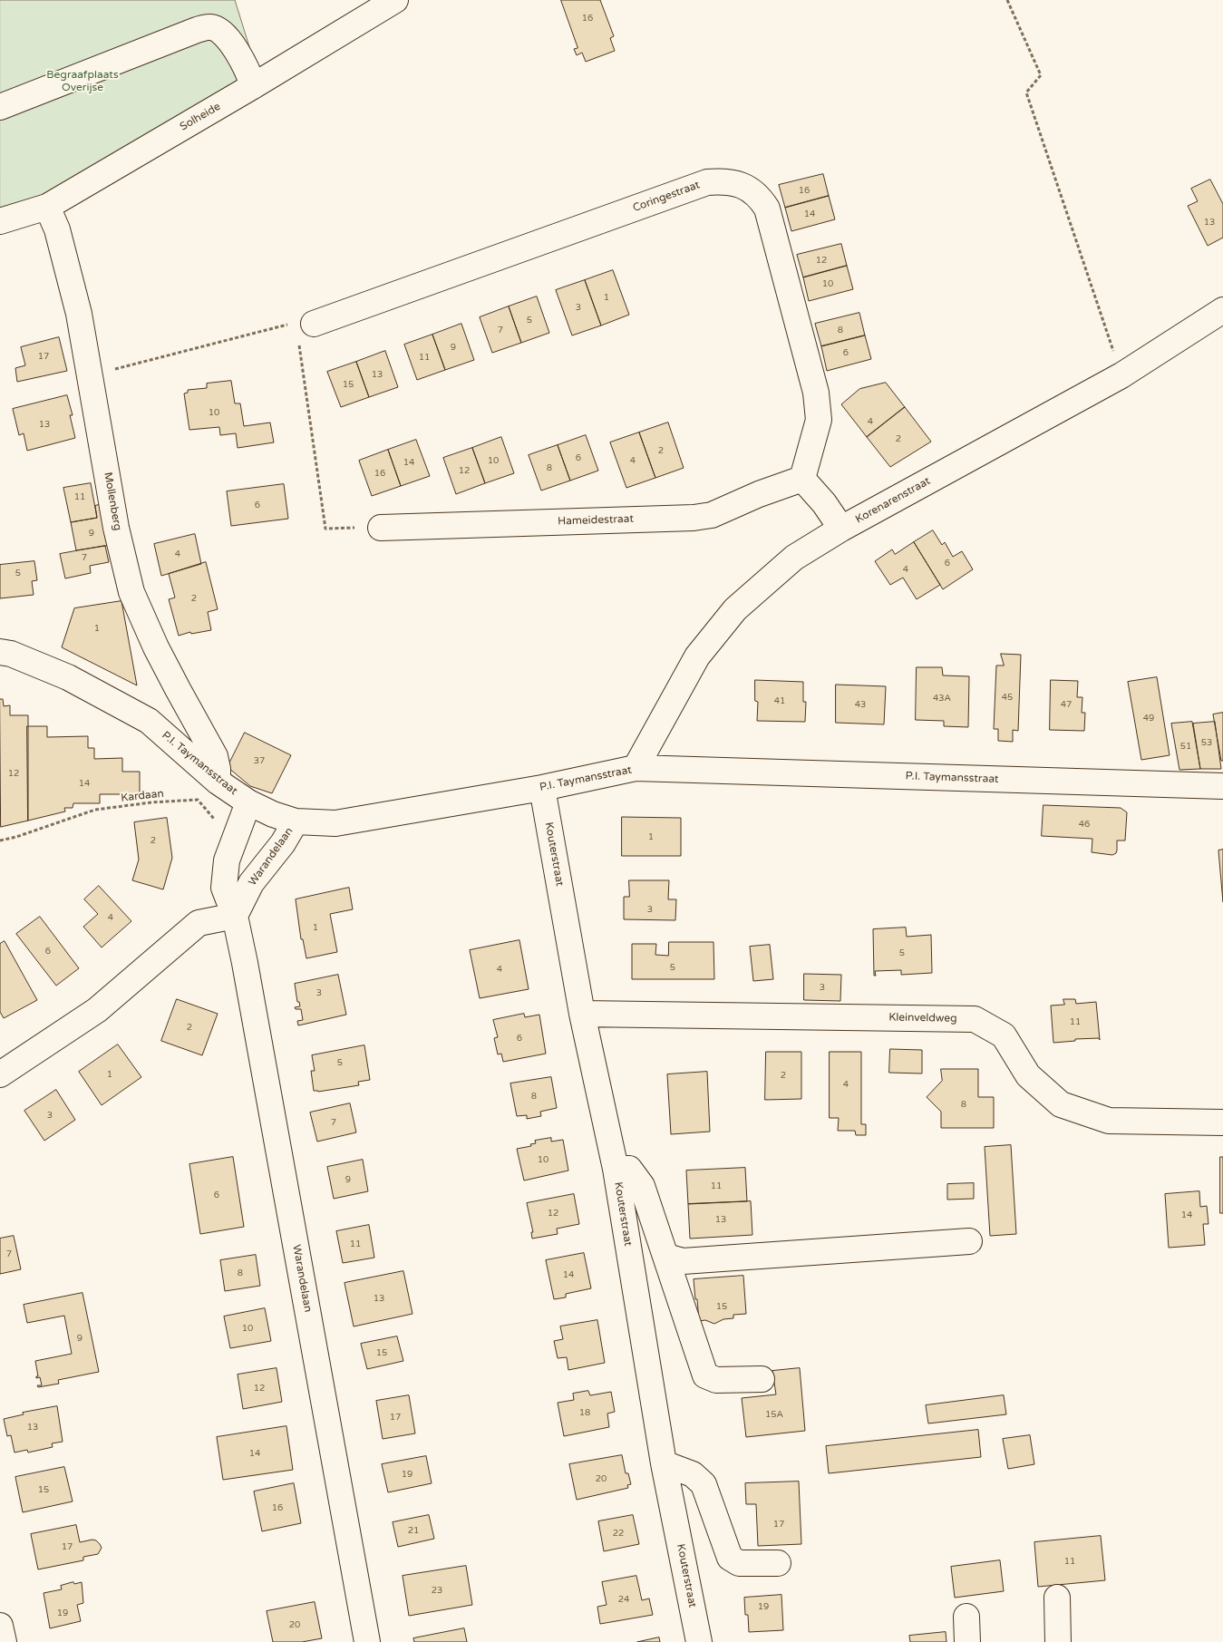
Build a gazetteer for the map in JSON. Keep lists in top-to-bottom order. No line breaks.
{"streets":{"street":["Solheide","Coringestraat","Korenarenstraat","Mollenberg","Hameidestraat","P.I. Taymansstraat","Kouterstraat","Warandelaan","Kleinveldweg"],"path":["Kardaan"]},"crossings":[["Solheide","Mollenberg"],["Coringestraat","Hameidestraat"],["Korenarenstraat","P.I. Taymansstraat"],["Mollenberg","P.I. Taymansstraat"],["P.I. Taymansstraat","Kouterstraat"],["P.I. Taymansstraat","Warandelaan"],["Kardaan","Warandelaan"],["Kouterstraat","Kleinveldweg"]],"parks":["Begraafplaats Overijse"],"house_numbers":["16","16","14","13","12","10","1","3","5","7","8","9","6","17","11","13","15","10","4","13","2","2","6","10","4","14","8","12","16","11","6","9","4","7","6","4","5","2","1","45","43A","41","43","47","49","53","51","37","12","14","46","1","2","3","4","1","6","5","5","4","3","3","11","2","6","5","1","2","4","8","8","3","7","10","9","11","6","12","14","13","11","7","8","14","13","15","10","9","15","12","18","15A","17","13","14","19","20","15","16","17","21","22","17","11","23","24","19","19","20"]}
